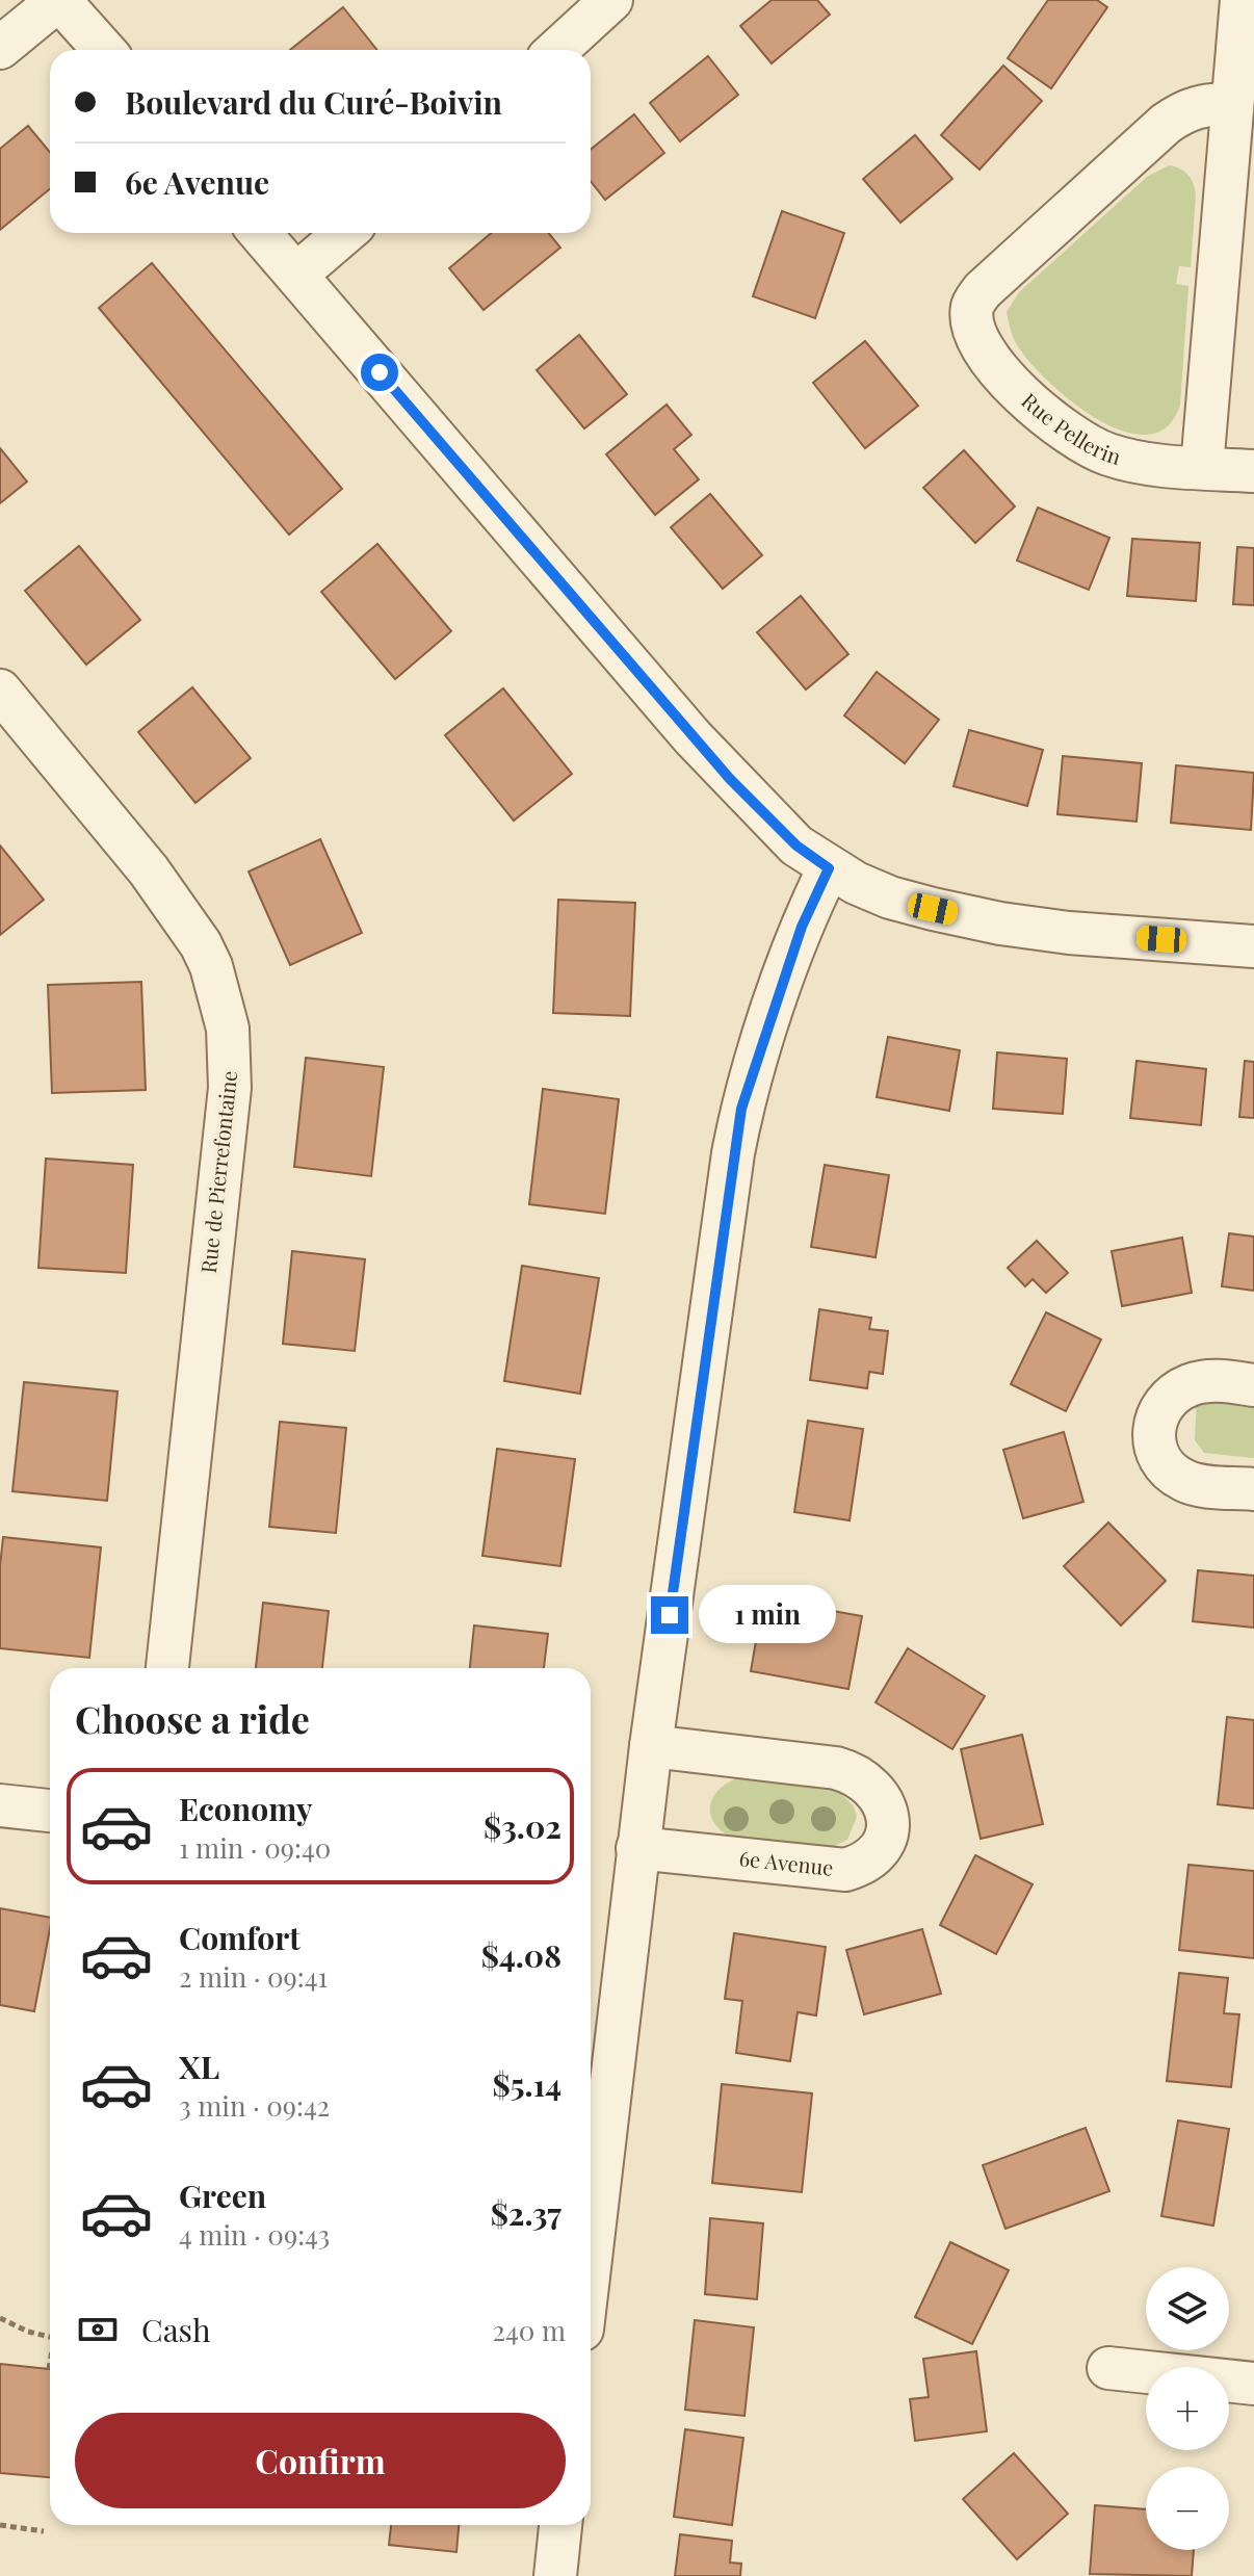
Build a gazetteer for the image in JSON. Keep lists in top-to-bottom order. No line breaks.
{"streets":{"street":["Rue Pellerin","Rue de Pierrefontaine","6e Avenue"]},"page":{"banner":["Boulevard du Curé-Boivin","6e Avenue"],"bubble":"1 min","heading":"Choose a ride","list":[{"name":"Economy","note":"1 min · 09:40","value":"$3.02"},{"name":"Comfort","note":"2 min · 09:41","value":"$4.08"},{"name":"XL","note":"3 min · 09:42","value":"$5.14"},{"name":"Green","note":"4 min · 09:43","value":"$2.37"}],"map_buttons":["+","−"],"pay":["Cash","240 m"],"buttons":"Confirm"}}
